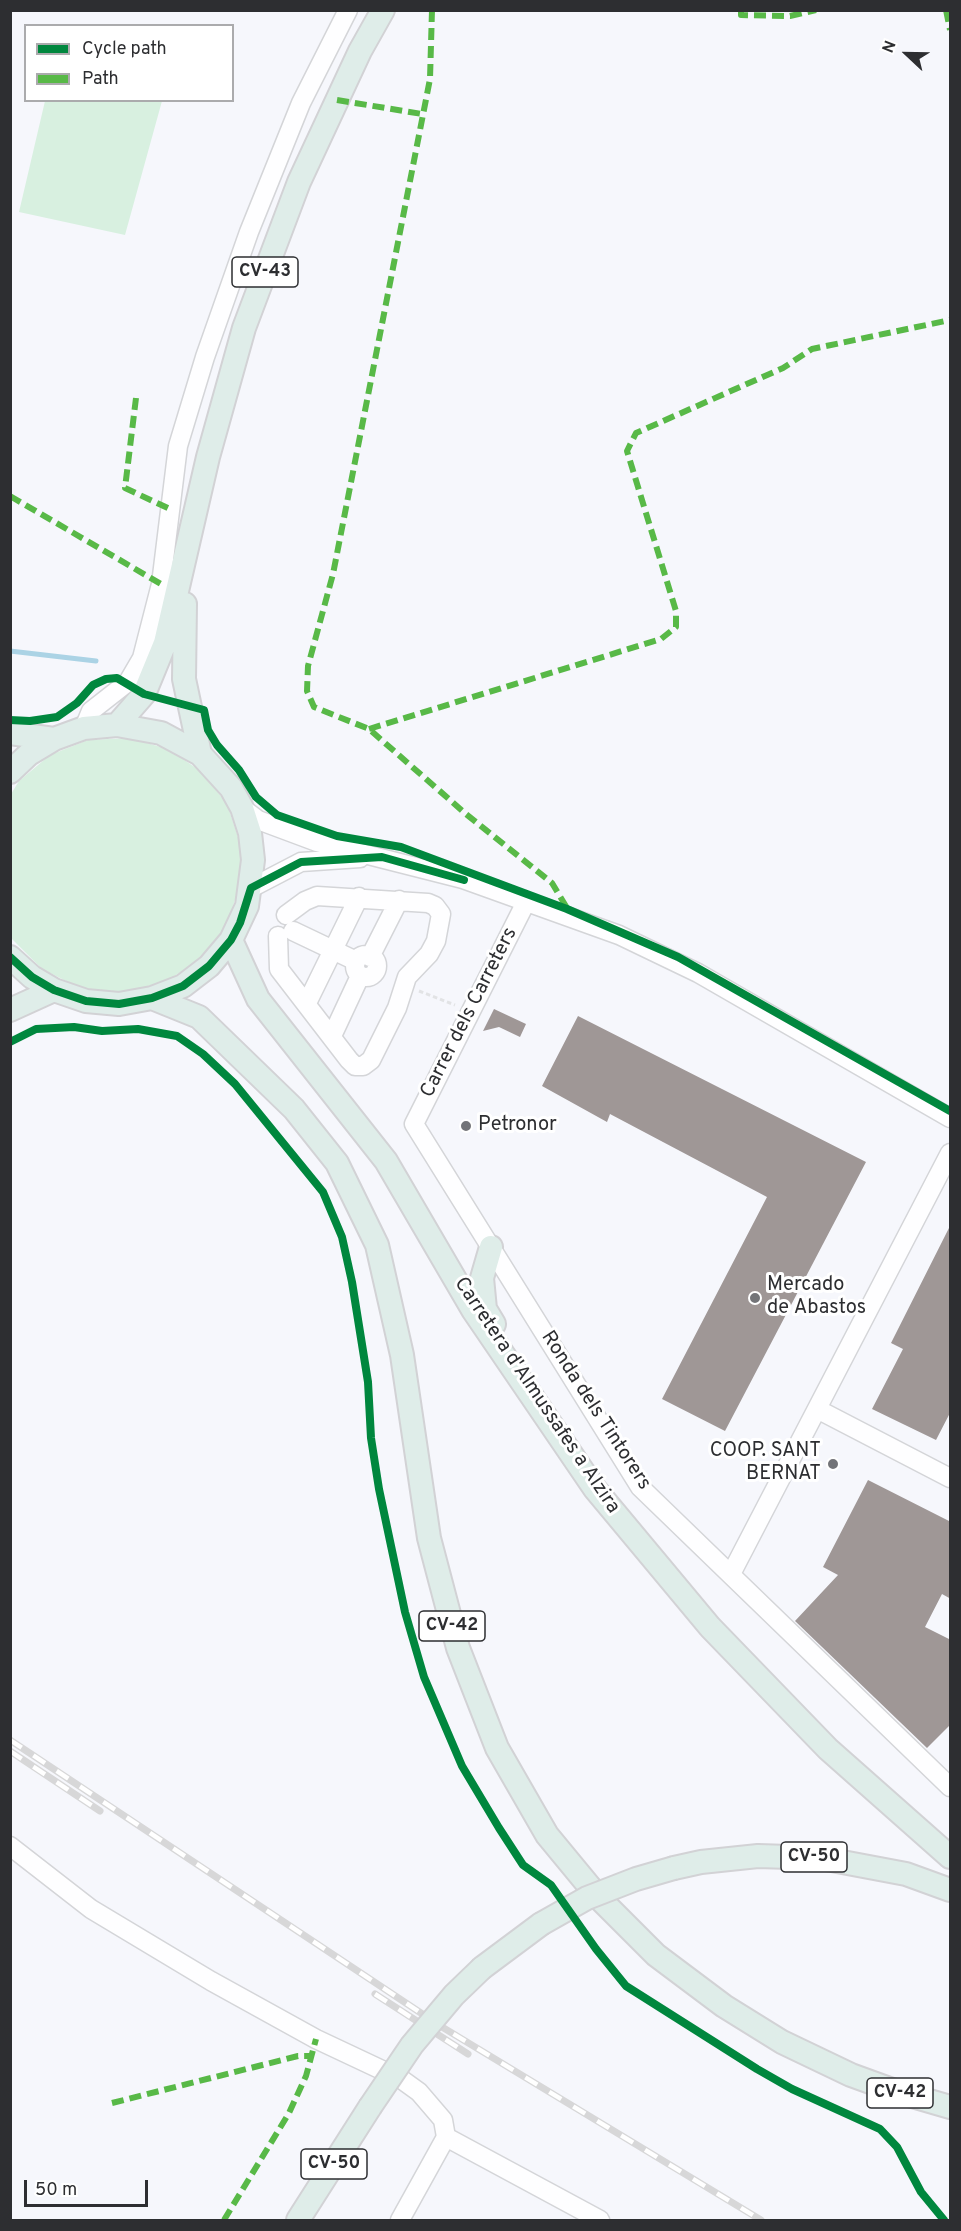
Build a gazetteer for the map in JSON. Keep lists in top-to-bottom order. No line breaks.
{"streets":{"main road":["CV-43","Carretera d'Almussafes a Alzira","CV-42","CV-50"],"street":["Carrer dels Carreters","Ronda dels Tintorers"]},"crossings":[["Carrer dels Carreters","Ronda dels Tintorers"]],"places":["Petronor","Mercado de Abastos","COOP. SANT BERNAT"],"legend":["Cycle path","Path"],"scale_bar":"50 m","north":"left"}
